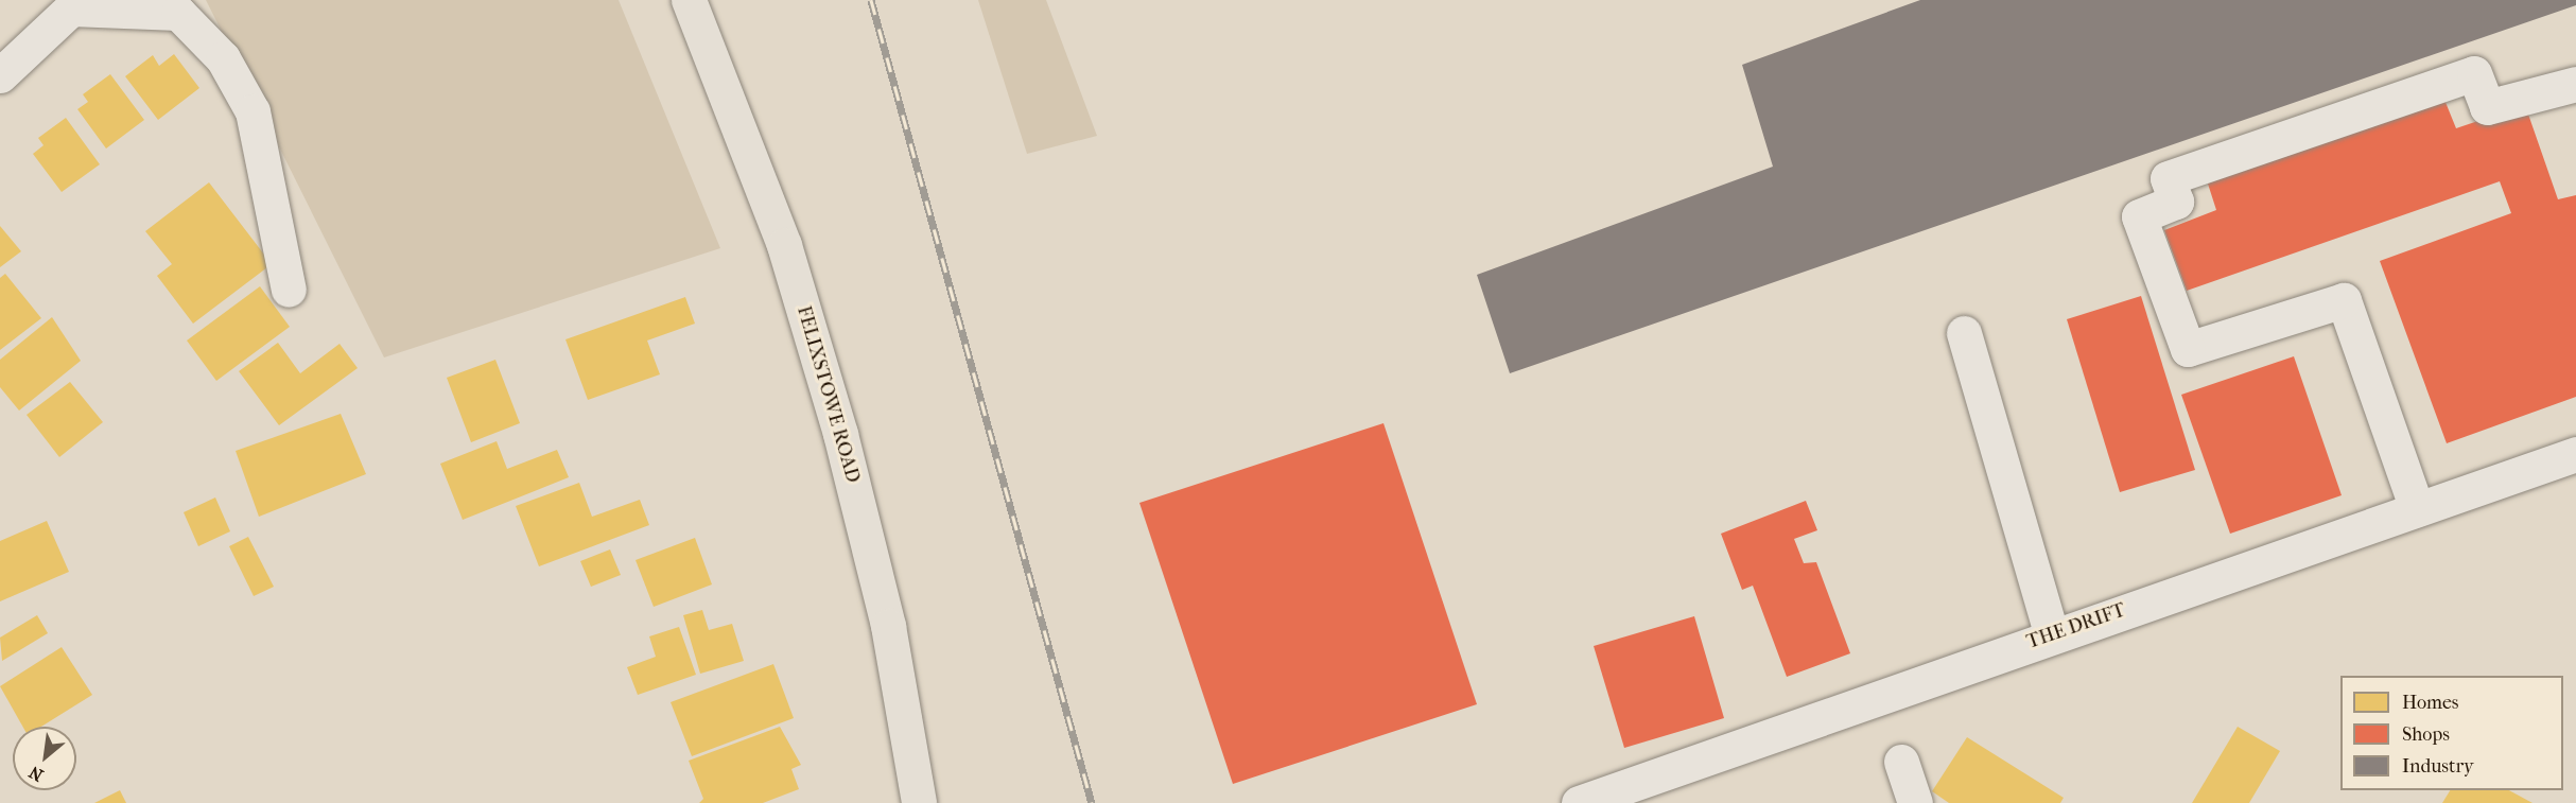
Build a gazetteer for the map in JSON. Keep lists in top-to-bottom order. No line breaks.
{"streets":{"main road":["FELIXSTOWE ROAD"],"street":["THE DRIFT"]},"legend":["Homes","Shops","Industry"],"north":"bottom left"}
